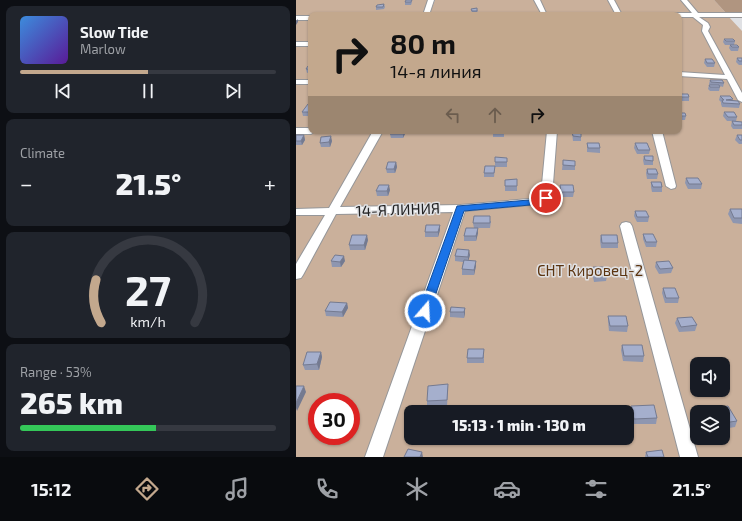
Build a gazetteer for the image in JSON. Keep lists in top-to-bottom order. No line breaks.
{"streets":{"street":["14-Я ЛИНИЯ"]},"parks":["СНТ Кировец-2"],"page":{"turn":["80 m","14-я линия"],"song":["Slow Tide","Marlow"],"tile":["Climate",["Range · 53%","265 km"]],"heat":["−","21.5°","+"],"limit":"30","trip":"15:13 · 1 min · 130 m","tabs":["15:12","21.5°"],"gauge":["27","km/h"]}}
